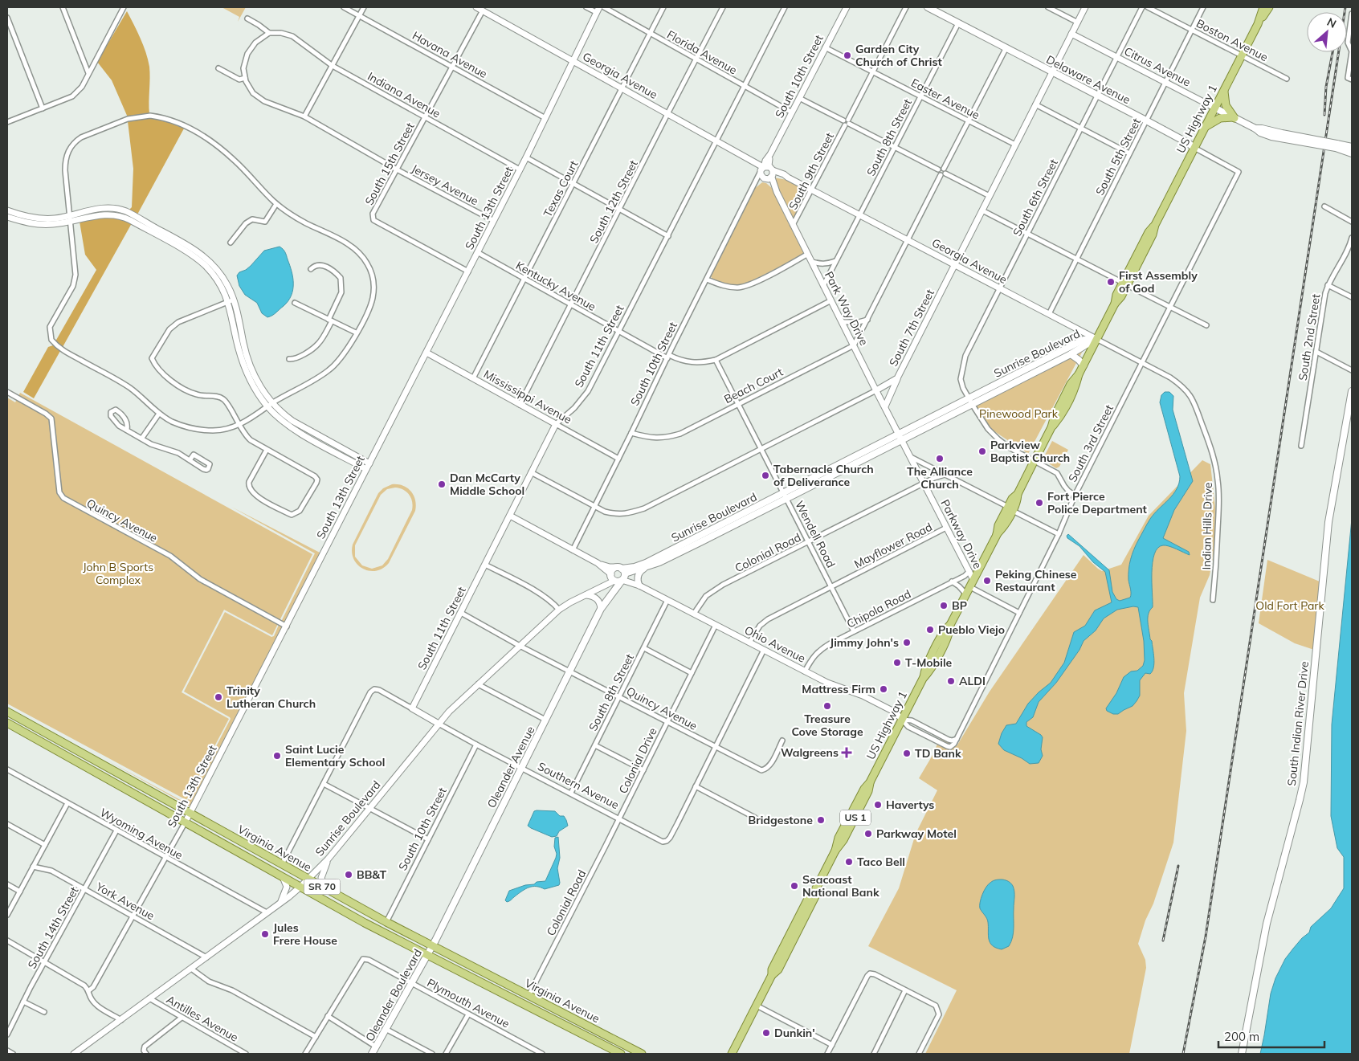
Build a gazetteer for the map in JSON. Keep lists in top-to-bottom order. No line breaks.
{"streets":{"main road":["Citrus Avenue","Delaware Avenue","US Highway 1","Sunrise Boulevard","South Indian River Drive","Oleander Avenue","US 1","Virginia Avenue","SR 70","Oleander Boulevard"],"street":["Boston Avenue","Florida Avenue","Havana Avenue","Georgia Avenue","South 10th Street","Indiana Avenue","Easter Avenue","South 8th Street","South 5th Street","South 15th Street","South 9th Street","Jersey Avenue","Texas Court","South 6th Street","South 12th Street","South 13th Street","Kentucky Avenue","Park Way Drive","South 7th Street","South 2nd Street","South 11th Street","Beach Court","Mississippi Avenue","South 3rd Street","Quincy Avenue","Indian Hills Drive","Wendell Road","Parkway Drive","Mayflower Road","Colonial Road","Chipola Road","Ohio Avenue","Colonial Drive","Southern Avenue","Wyoming Avenue","York Avenue","South 14th Street","Plymouth Avenue","Antilles Avenue"]},"crossings":[["Boston Avenue","US Highway 1"],["Boston Avenue","South 5th Street"],["Florida Avenue","South 10th Street"],["Florida Avenue","Texas Court"],["Florida Avenue","South 12th Street"],["Florida Avenue","South 11th Street"],["Havana Avenue","South 15th Street"],["Havana Avenue","South 13th Street"],["Citrus Avenue","US Highway 1"],["Citrus Avenue","South 5th Street"],["Citrus Avenue","South 6th Street"],["Citrus Avenue","South 7th Street"],["Georgia Avenue","South 10th Street"],["Georgia Avenue","US Highway 1"],["Georgia Avenue","South 8th Street"],["Georgia Avenue","South 5th Street"],["Georgia Avenue","South 15th Street"],["Georgia Avenue","South 9th Street"],["Georgia Avenue","Texas Court"],["Georgia Avenue","South 6th Street"],["Georgia Avenue","South 12th Street"],["Georgia Avenue","South 13th Street"],["Georgia Avenue","Park Way Drive"],["Georgia Avenue","South 7th Street"],["Georgia Avenue","South 11th Street"],["Georgia Avenue","Sunrise Boulevard"],["Georgia Avenue","South 3rd Street"],["Georgia Avenue","Indian Hills Drive"],["South 10th Street","Easter Avenue"],["South 10th Street","Kentucky Avenue"],["South 10th Street","Park Way Drive"],["South 10th Street","South 7th Street"],["South 10th Street","Beach Court"],["South 10th Street","Mississippi Avenue"],["South 10th Street","Ohio Avenue"],["South 10th Street","Southern Avenue"],["South 10th Street","Virginia Avenue"],["Delaware Avenue","US Highway 1"],["Delaware Avenue","South 8th Street"],["Delaware Avenue","South 5th Street"],["Delaware Avenue","South 6th Street"],["Delaware Avenue","South 7th Street"],["Delaware Avenue","South 3rd Street"],["Indiana Avenue","South 15th Street"],["Indiana Avenue","Jersey Avenue"],["Indiana Avenue","South 13th Street"],["Easter Avenue","South 8th Street"],["Easter Avenue","South 9th Street"],["Easter Avenue","South 7th Street"],["US Highway 1","South 6th Street"],["US Highway 1","Sunrise Boulevard"],["US Highway 1","Parkway Drive"],["US Highway 1","Ohio Avenue"],["South 8th Street","Park Way Drive"],["South 8th Street","Quincy Avenue"],["South 8th Street","Ohio Avenue"],["South 8th Street","Southern Avenue"],["South 15th Street","Jersey Avenue"],["South 15th Street","South 13th Street"],["South 9th Street","Park Way Drive"],["Jersey Avenue","South 13th Street"],["Texas Court","Kentucky Avenue"],["Texas Court","Mississippi Avenue"],["South 6th Street","Sunrise Boulevard"],["South 6th Street","South 3rd Street"],["South 12th Street","Kentucky Avenue"],["South 12th Street","Mississippi Avenue"],["South 13th Street","Kentucky Avenue"],["South 13th Street","Mississippi Avenue"],["South 13th Street","Quincy Avenue"],["South 13th Street","Wyoming Avenue"],["South 13th Street","Virginia Avenue"],["South 13th Street","York Avenue"],["Kentucky Avenue","South 11th Street"],["Park Way Drive","South 7th Street"],["Park Way Drive","Sunrise Boulevard"],["Park Way Drive","Beach Court"],["Park Way Drive","Parkway Drive"],["South 7th Street","South 11th Street"],["South 7th Street","Wendell Road"],["South 11th Street","Mississippi Avenue"],["South 11th Street","Quincy Avenue"],["South 11th Street","Ohio Avenue"],["South 11th Street","Southern Avenue"],["Sunrise Boulevard","Quincy Avenue"],["Sunrise Boulevard","Wendell Road"],["Sunrise Boulevard","Parkway Drive"],["Sunrise Boulevard","Ohio Avenue"],["Sunrise Boulevard","Oleander Avenue"],["Sunrise Boulevard","Southern Avenue"],["Sunrise Boulevard","Wyoming Avenue"],["Sunrise Boulevard","Virginia Avenue"],["Sunrise Boulevard","York Avenue"],["Sunrise Boulevard","Antilles Avenue"],["Beach Court","Wendell Road"],["South 3rd Street","Indian Hills Drive"],["South 3rd Street","Parkway Drive"],["South 3rd Street","Ohio Avenue"],["Quincy Avenue","Colonial Drive"],["Quincy Avenue","Oleander Avenue"],["Wendell Road","Mayflower Road"],["Wendell Road","Colonial Road"],["Wendell Road","Chipola Road"],["Parkway Drive","Mayflower Road"],["Parkway Drive","Colonial Road"],["Parkway Drive","Chipola Road"],["Mayflower Road","Ohio Avenue"],["Colonial Road","Ohio Avenue"],["Colonial Road","Colonial Drive"],["Colonial Road","Southern Avenue"],["Colonial Road","Virginia Avenue"],["Chipola Road","Ohio Avenue"],["Ohio Avenue","Colonial Drive"],["Ohio Avenue","Oleander Avenue"],["Colonial Drive","Southern Avenue"],["Oleander Avenue","Southern Avenue"],["Oleander Avenue","Virginia Avenue"],["Oleander Avenue","Oleander Boulevard"],["Wyoming Avenue","South 14th Street"],["Virginia Avenue","Oleander Boulevard"],["York Avenue","South 14th Street"],["Oleander Boulevard","Plymouth Avenue"]],"parks":["Pinewood Park","John B Sports Complex","Old Fort Park"],"places":{"other":["Garden City Church of Christ","First Assembly of God","Parkview Baptist Church","The Alliance Church","Tabernacle Church of Deliverance","Dan McCarty Middle School","Fort Pierce Police Department","Peking Chinese Restaurant","BP","Pueblo Viejo","Jimmy John's","T-Mobile","ALDI","Mattress Firm","Trinity Lutheran Church","Treasure Cove Storage","TD Bank","Saint Lucie Elementary School","Havertys","Bridgestone","Parkway Motel","Taco Bell","BB&T","Seacoast National Bank","Jules Frere House","Dunkin'"],"health":["Walgreens"]},"scale_bar":"200 m","north":"top right"}
